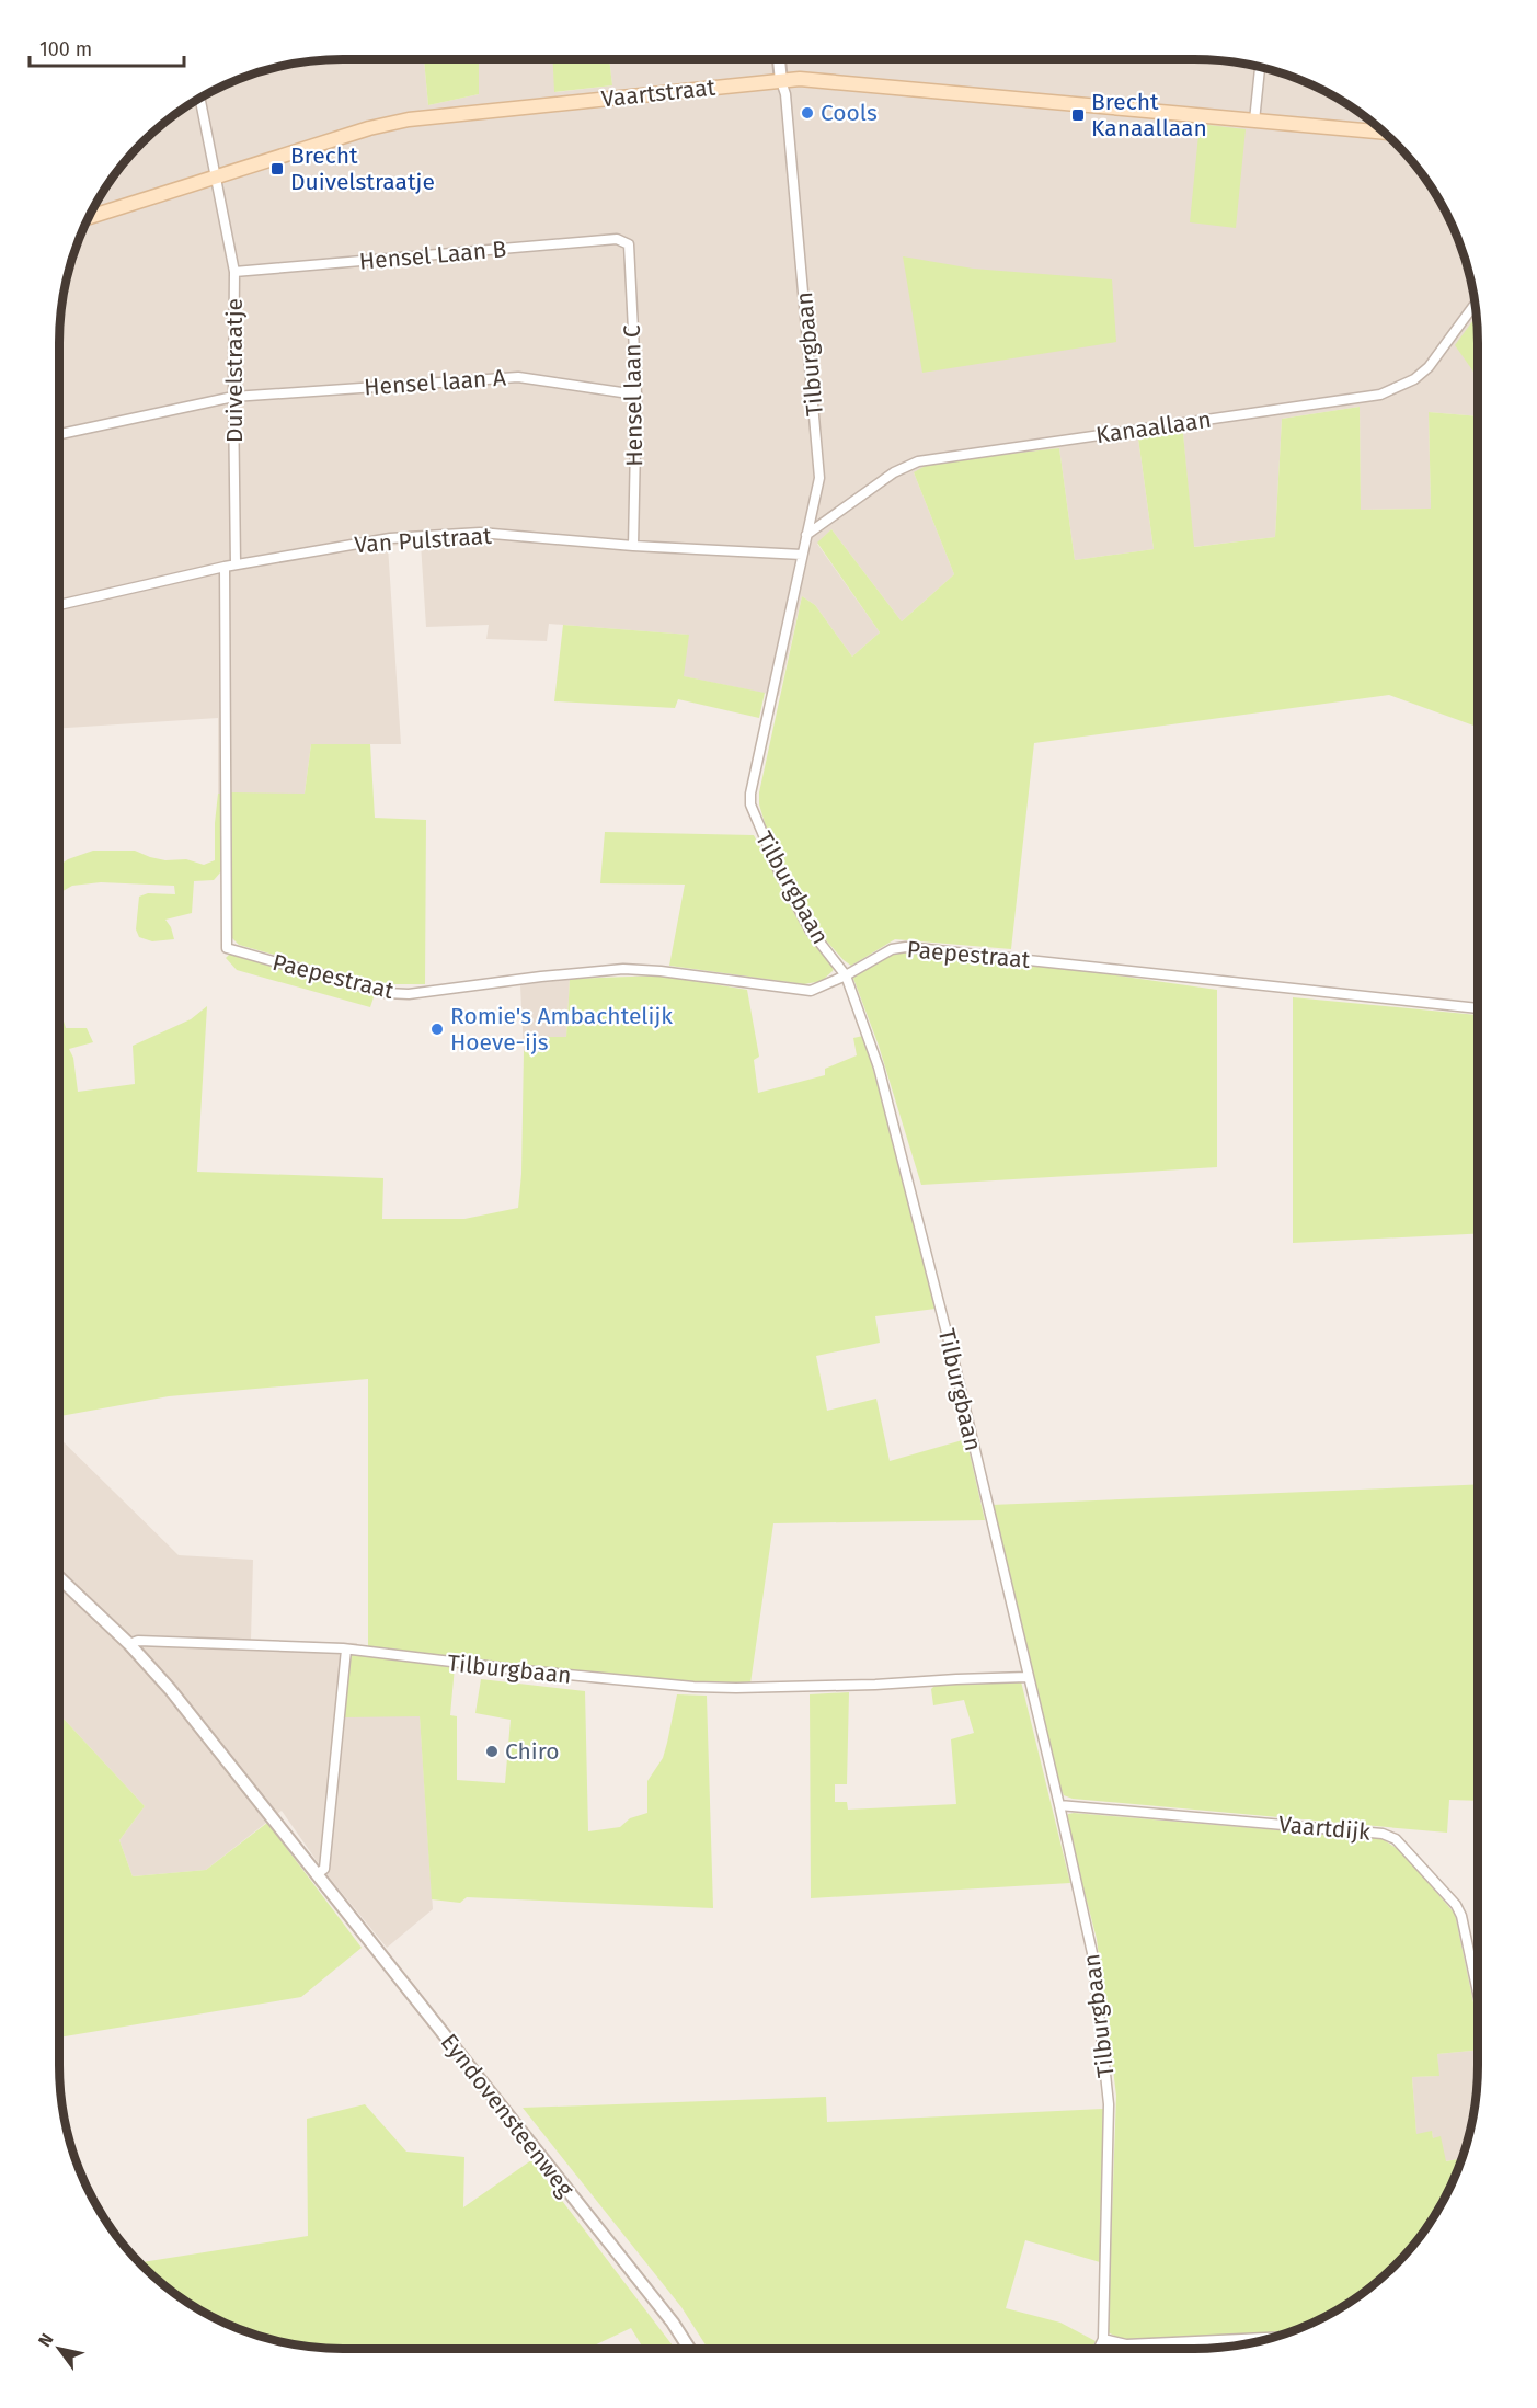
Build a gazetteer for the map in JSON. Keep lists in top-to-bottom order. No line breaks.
{"streets":{"main road":["Vaartstraat"],"street":["Hensel Laan B","Tilburgbaan","Duivelstraatje","Hensel laan A","Hensel laan C","Kanaallaan","Van Pulstraat","Paepestraat","Vaartdijk","Eyndovensteenweg"]},"crossings":[["Vaartstraat","Tilburgbaan"],["Vaartstraat","Duivelstraatje"],["Hensel Laan B","Duivelstraatje"],["Hensel Laan B","Hensel laan C"],["Tilburgbaan","Kanaallaan"],["Tilburgbaan","Van Pulstraat"],["Tilburgbaan","Paepestraat"],["Tilburgbaan","Vaartdijk"],["Duivelstraatje","Hensel laan A"],["Duivelstraatje","Van Pulstraat"],["Hensel laan A","Hensel laan C"],["Hensel laan C","Van Pulstraat"],["Van Pulstraat","Paepestraat"]],"places":{"other":["Cools","Romie's Ambachtelijk Hoeve-ijs","Chiro"],"transit":["Brecht Kanaallaan","Brecht Duivelstraatje"]},"scale_bar":"100 m","north":"top left"}
